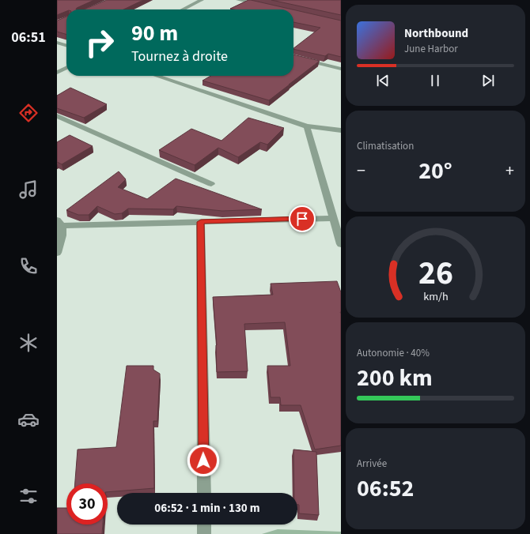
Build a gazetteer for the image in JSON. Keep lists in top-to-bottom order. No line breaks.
{"page":{"tabs":"06:51","turn":["90 m","Tournez à droite"],"song":["Northbound","June Harbor"],"tile":["Climatisation",["Autonomie · 40%","200 km"],["Arrivée","06:52"]],"heat":["−","20°","+"],"limit":"30","trip":"06:52 · 1 min · 130 m","gauge":["26","km/h"]}}
